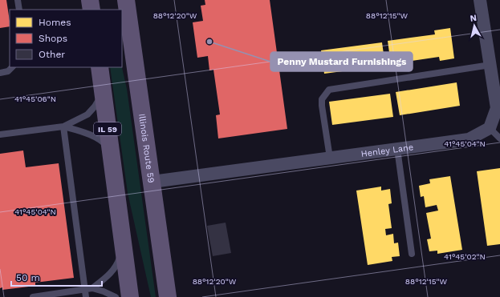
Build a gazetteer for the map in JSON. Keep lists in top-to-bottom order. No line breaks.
{"streets":{"main road":["IL 59","Illinois Route 59"],"street":["Henley Lane"]},"crossings":[["Illinois Route 59","Henley Lane"]],"places":["Penny Mustard Furnishings"],"legend":["Homes","Shops","Other"],"scale_bar":"50 m","north":"top","coordinates":["88°12'20\"W","88°12'15\"W","41°45'06\"N","41°45'04\"N","41°45'02\"N"]}
